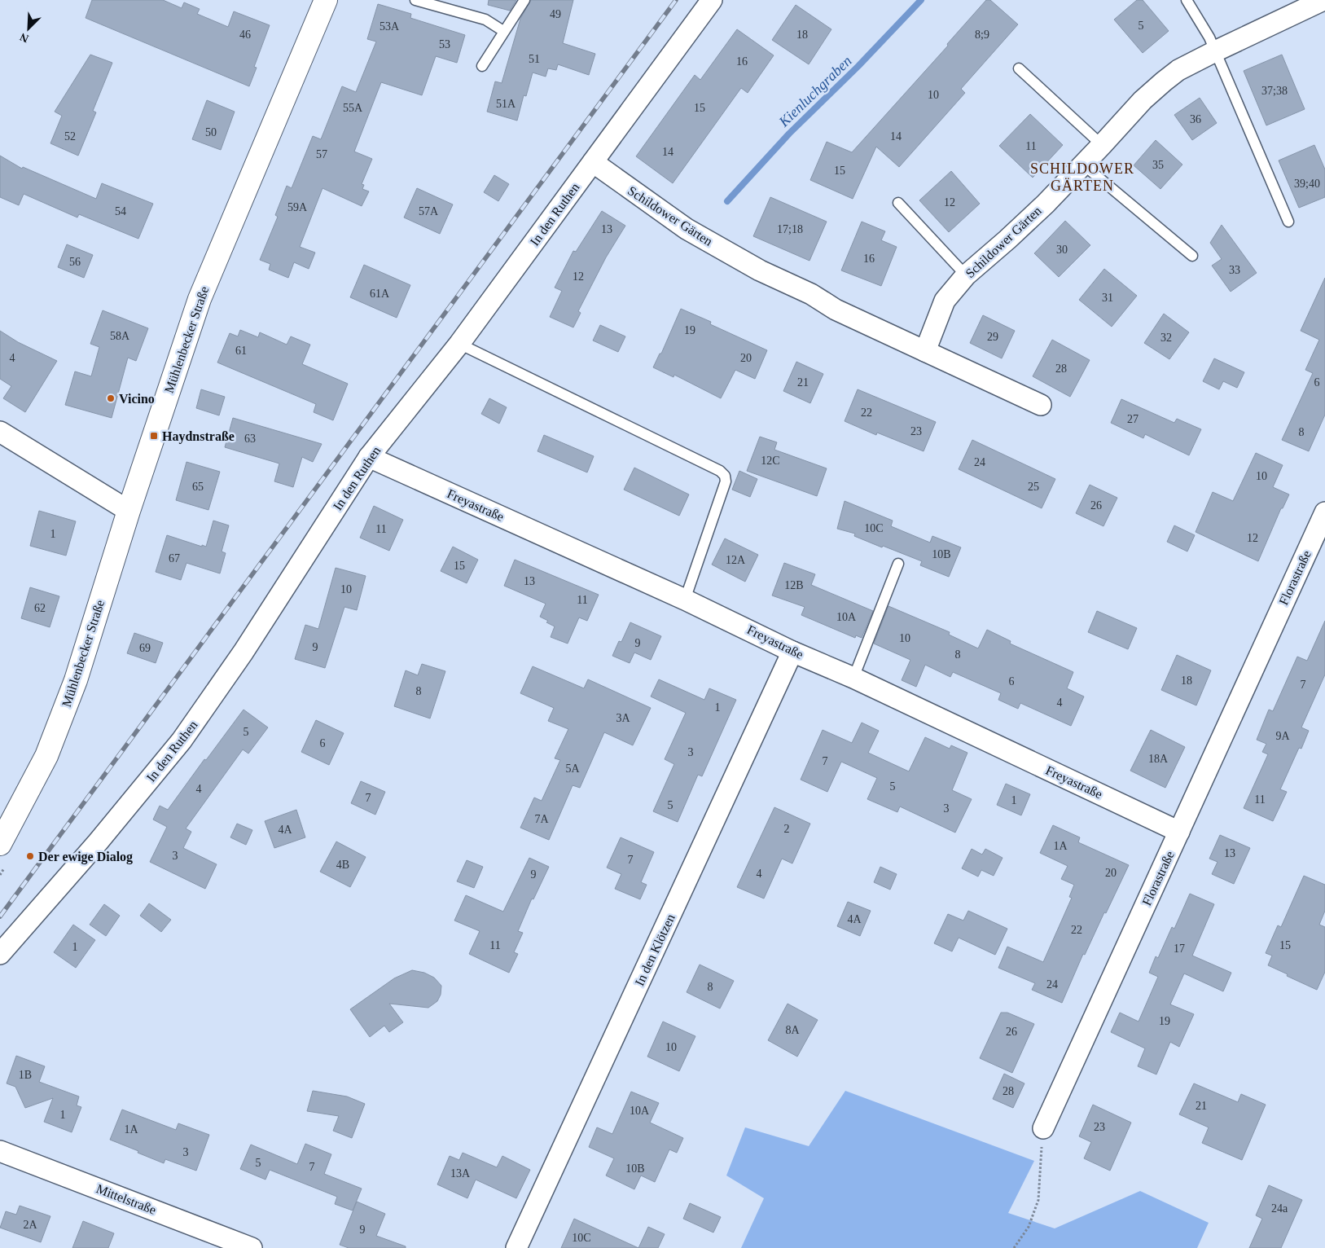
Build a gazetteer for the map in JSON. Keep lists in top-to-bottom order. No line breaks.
{"streets":{"main road":["Mühlenbecker Straße"],"street":["In den Ruthen","Schildower Gärten","Freyastraße","Florastraße","In den Klötzen","Mittelstraße"]},"crossings":[["In den Ruthen","Schildower Gärten"],["In den Ruthen","Freyastraße"],["Freyastraße","Florastraße"],["Freyastraße","In den Klötzen"]],"districts":["SCHILDOWER GÄRTEN"],"water":["Kienluchgraben"],"places":{"other":["Vicino","Der ewige Dialog"],"transit":["Haydnstraße"]},"house_numbers":["49","5","53A","46","18","8;9","53","51","16","37;38","10","51A","55A","15","36","50","52","14","11","14","57","35","15","39;40","12","59A","54","57A","13","17;18","30","16","56","33","12","61A","31","19","58A","29","32","61","4","20","28","21","6","22","27","23","8","63","12C","24","10","65","25","26","10C","11","1","12","10B","67","12A","15","13","12B","10","11","62","10A","10","9","9","69","8","18","6","7","8","4","1","3A","5","9A","6","3","18A","7","5A","5","4","7","11","1","5","3","7A","2","4A","1A","13","3","7","4B","20","4","9","4A","22","11","15","1","17","24","8","19","8A","26","10","1B","28","21","10A","1","23","1A","3","5","7","10B","13A","24a","2A","9","10C"],"north":"bottom left"}
